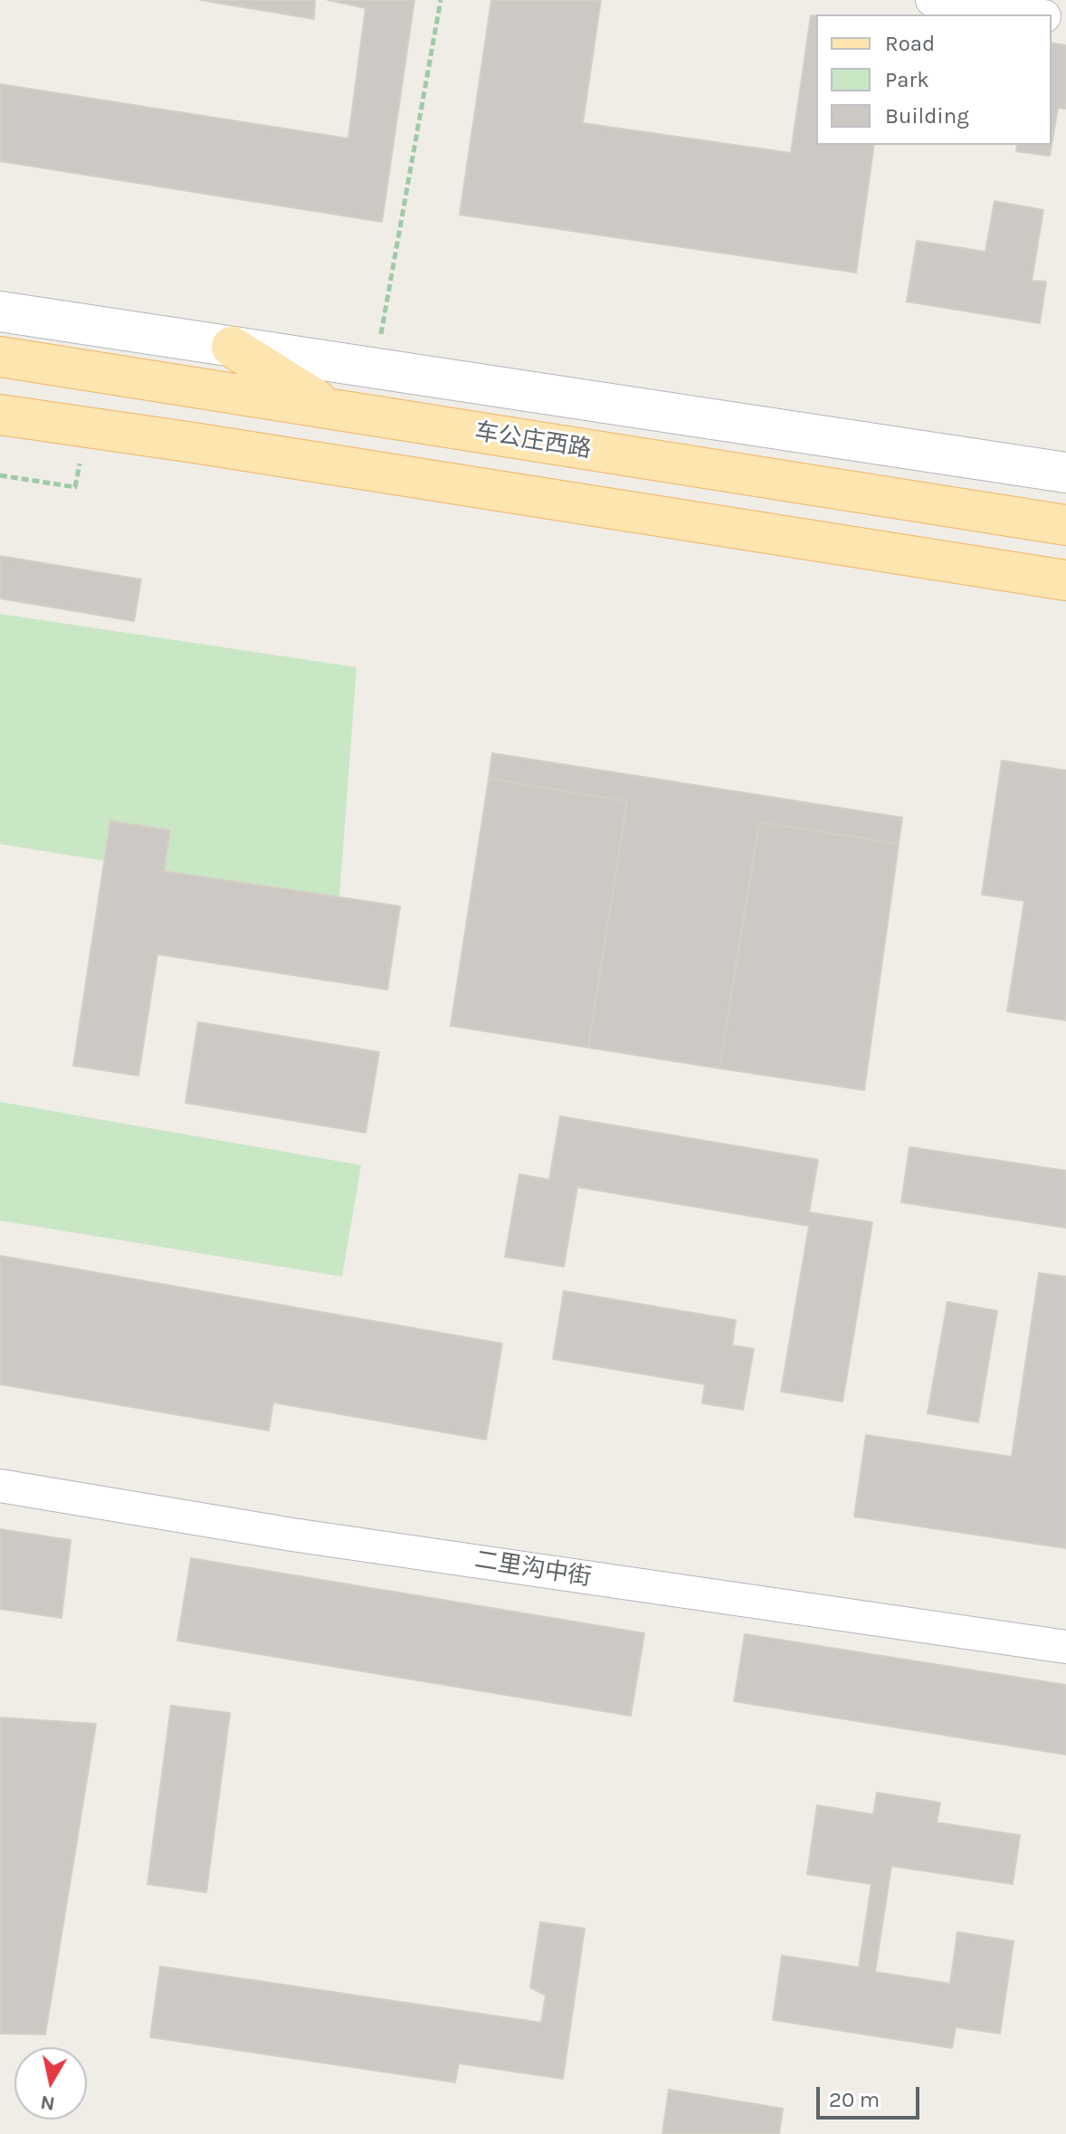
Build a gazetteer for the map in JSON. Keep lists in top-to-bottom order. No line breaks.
{"streets":{"main road":["车公庄西路"],"street":["二里沟中街"]},"legend":["Road","Park","Building"],"scale_bar":"20 m","north":"bottom"}
